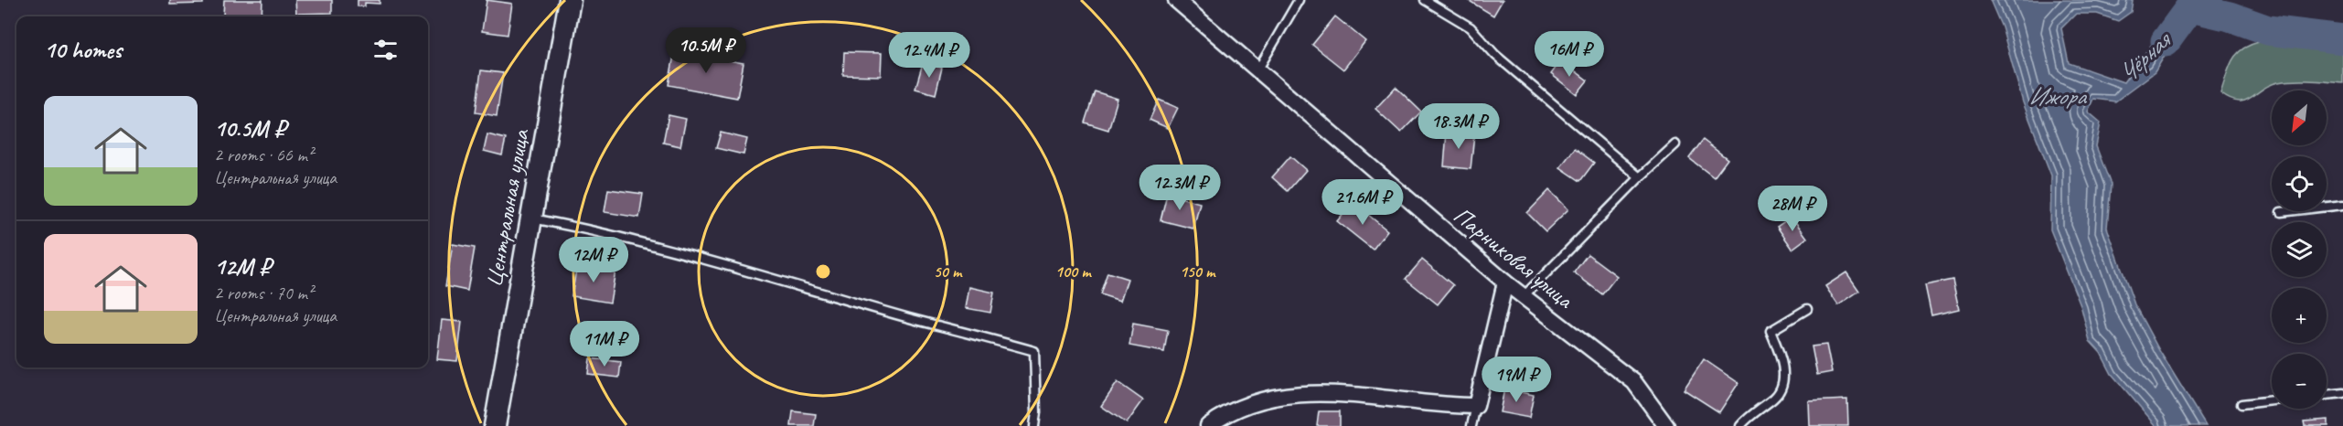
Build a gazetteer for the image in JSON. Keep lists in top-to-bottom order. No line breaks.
{"streets":{"main road":["Центральная улица"],"street":["Парниковая улица"]},"water":["Чёрная","Ижора"],"north":"bottom left","page":{"heading":"10 homes","price":["10.5M ₽","16M ₽","12.4M ₽","18.3M ₽","12.3M ₽","21.6M ₽","28M ₽","12M ₽","11M ₽","19M ₽"],"list":[{"name":"10.5M ₽","note":"2 rooms · 66 m² · Центральная улица"},{"name":"12M ₽","note":"2 rooms · 70 m² · Центральная улица"}],"map_buttons":["+","−"]},"rings":["50 m","100 m","150 m"]}
